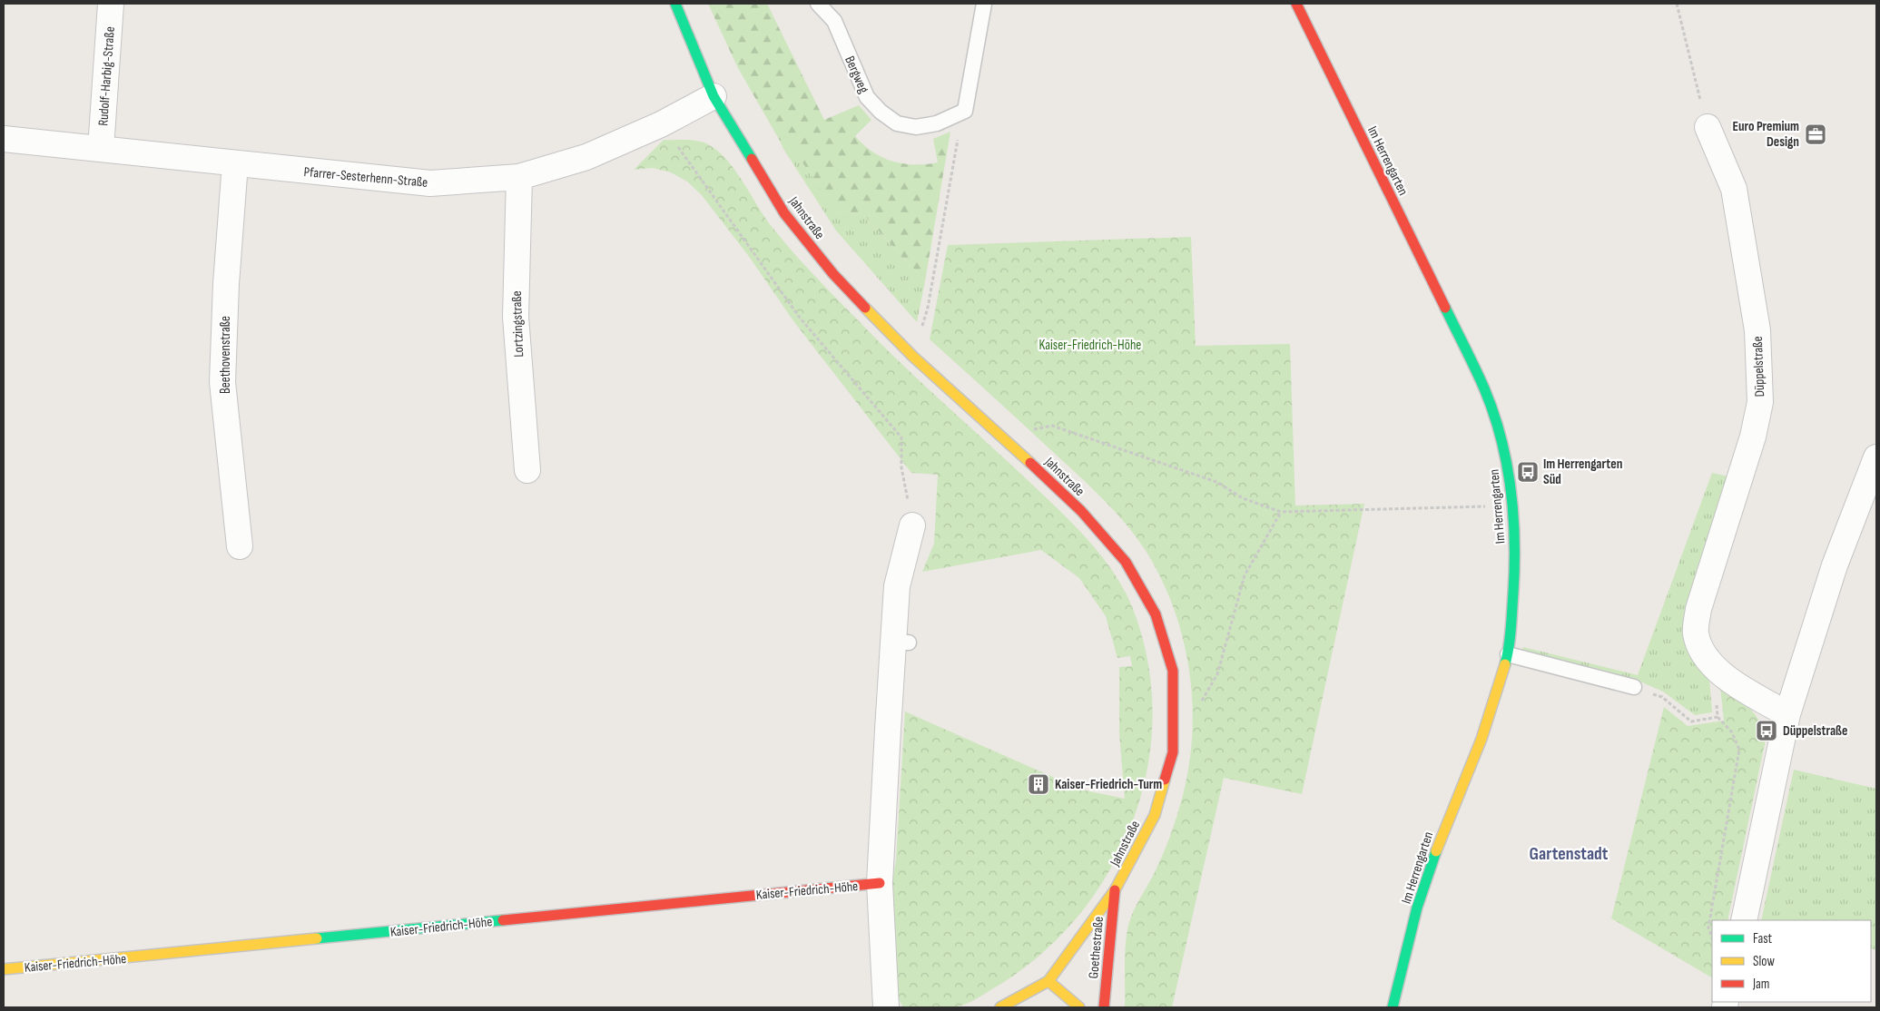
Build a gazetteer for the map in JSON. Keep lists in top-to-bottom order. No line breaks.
{"streets":{"street":["Rudolf-Harbig-Straße","Im Herrengarten","Pfarrer-Sesterhenn-Straße","Jahnstraße","Lortzingstraße","Beethovenstraße","Düppelstraße","Kaiser-Friedrich-Höhe","Goethestraße"],"lane":["Bergweg"]},"crossings":[["Rudolf-Harbig-Straße","Pfarrer-Sesterhenn-Straße"],["Pfarrer-Sesterhenn-Straße","Jahnstraße"],["Pfarrer-Sesterhenn-Straße","Lortzingstraße"],["Pfarrer-Sesterhenn-Straße","Beethovenstraße"],["Jahnstraße","Goethestraße"]],"districts":["Gartenstadt"],"parks":["Kaiser-Friedrich-Höhe"],"places":{"office":["Euro Premium Design"],"bus stop":["Im Herrengarten Süd","Düppelstraße"],"building":["Kaiser-Friedrich-Turm"]},"legend":["Fast","Slow","Jam"]}
